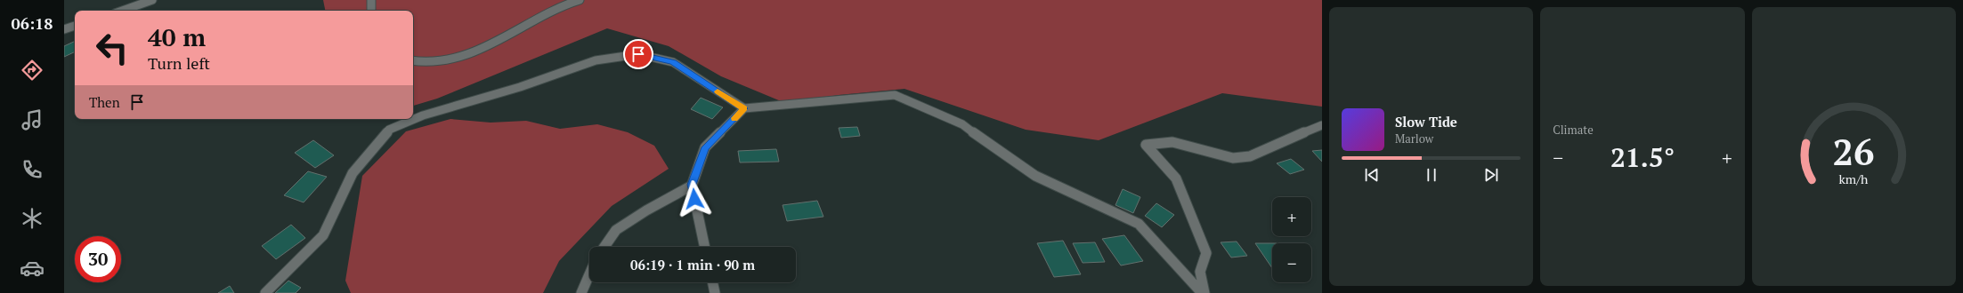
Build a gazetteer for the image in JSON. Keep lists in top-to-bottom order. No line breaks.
{"page":{"tabs":"06:18","tile":"Climate","turn":["40 m","Turn left"],"then":"Then","song":["Slow Tide","Marlow"],"heat":["−","21.5°","+"],"map_buttons":["+","−"],"limit":"30","trip":"06:19 · 1 min · 90 m","gauge":["26","km/h"]}}
